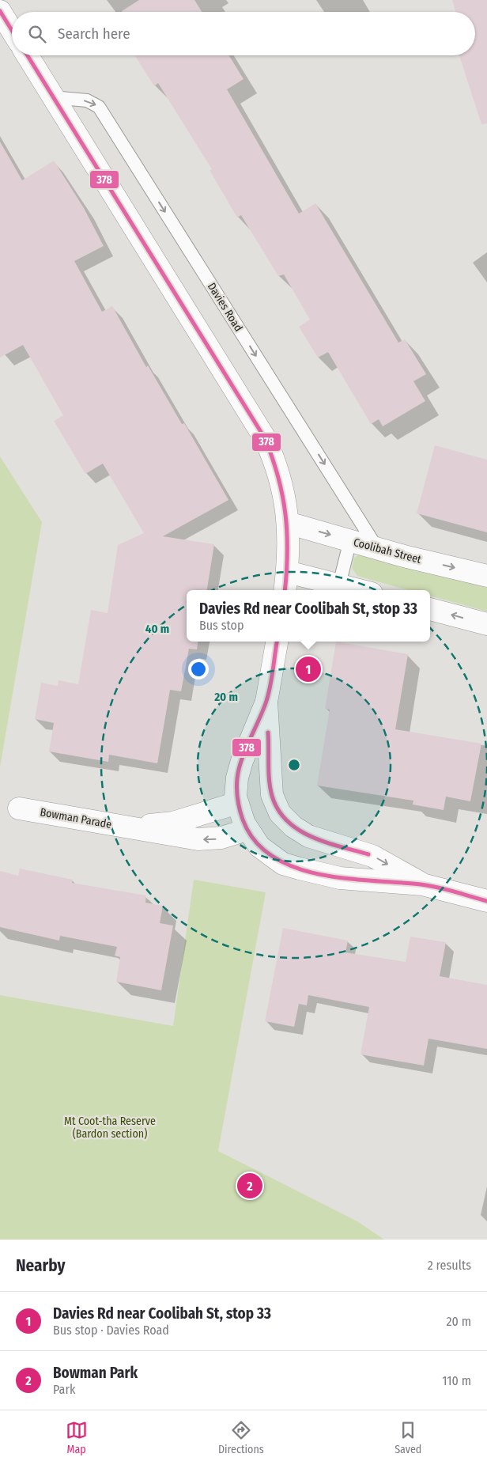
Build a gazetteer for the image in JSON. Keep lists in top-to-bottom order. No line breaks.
{"streets":{"street":["Coolibah Street","Bowman Parade"],"lane":["Davies Road"]},"crossings":[["Davies Road","Coolibah Street"]],"one_way":["Davies Road"],"parks":["Mt Coot-tha Reserve (Bardon section)"],"lines":["transit line 378"],"page":{"search":"Search here","popup":["Davies Rd near Coolibah St, stop 33","Bus stop"],"pins":["1","2"],"heading":["Nearby","2 results"],"list":[{"mark":"1","name":"Davies Rd near Coolibah St, stop 33","note":"Bus stop · Davies Road","value":"20 m"},{"mark":"2","name":"Bowman Park","note":"Park","value":"110 m"}],"nav":["Map","Directions","Saved"]},"rings":["40 m","20 m"]}
